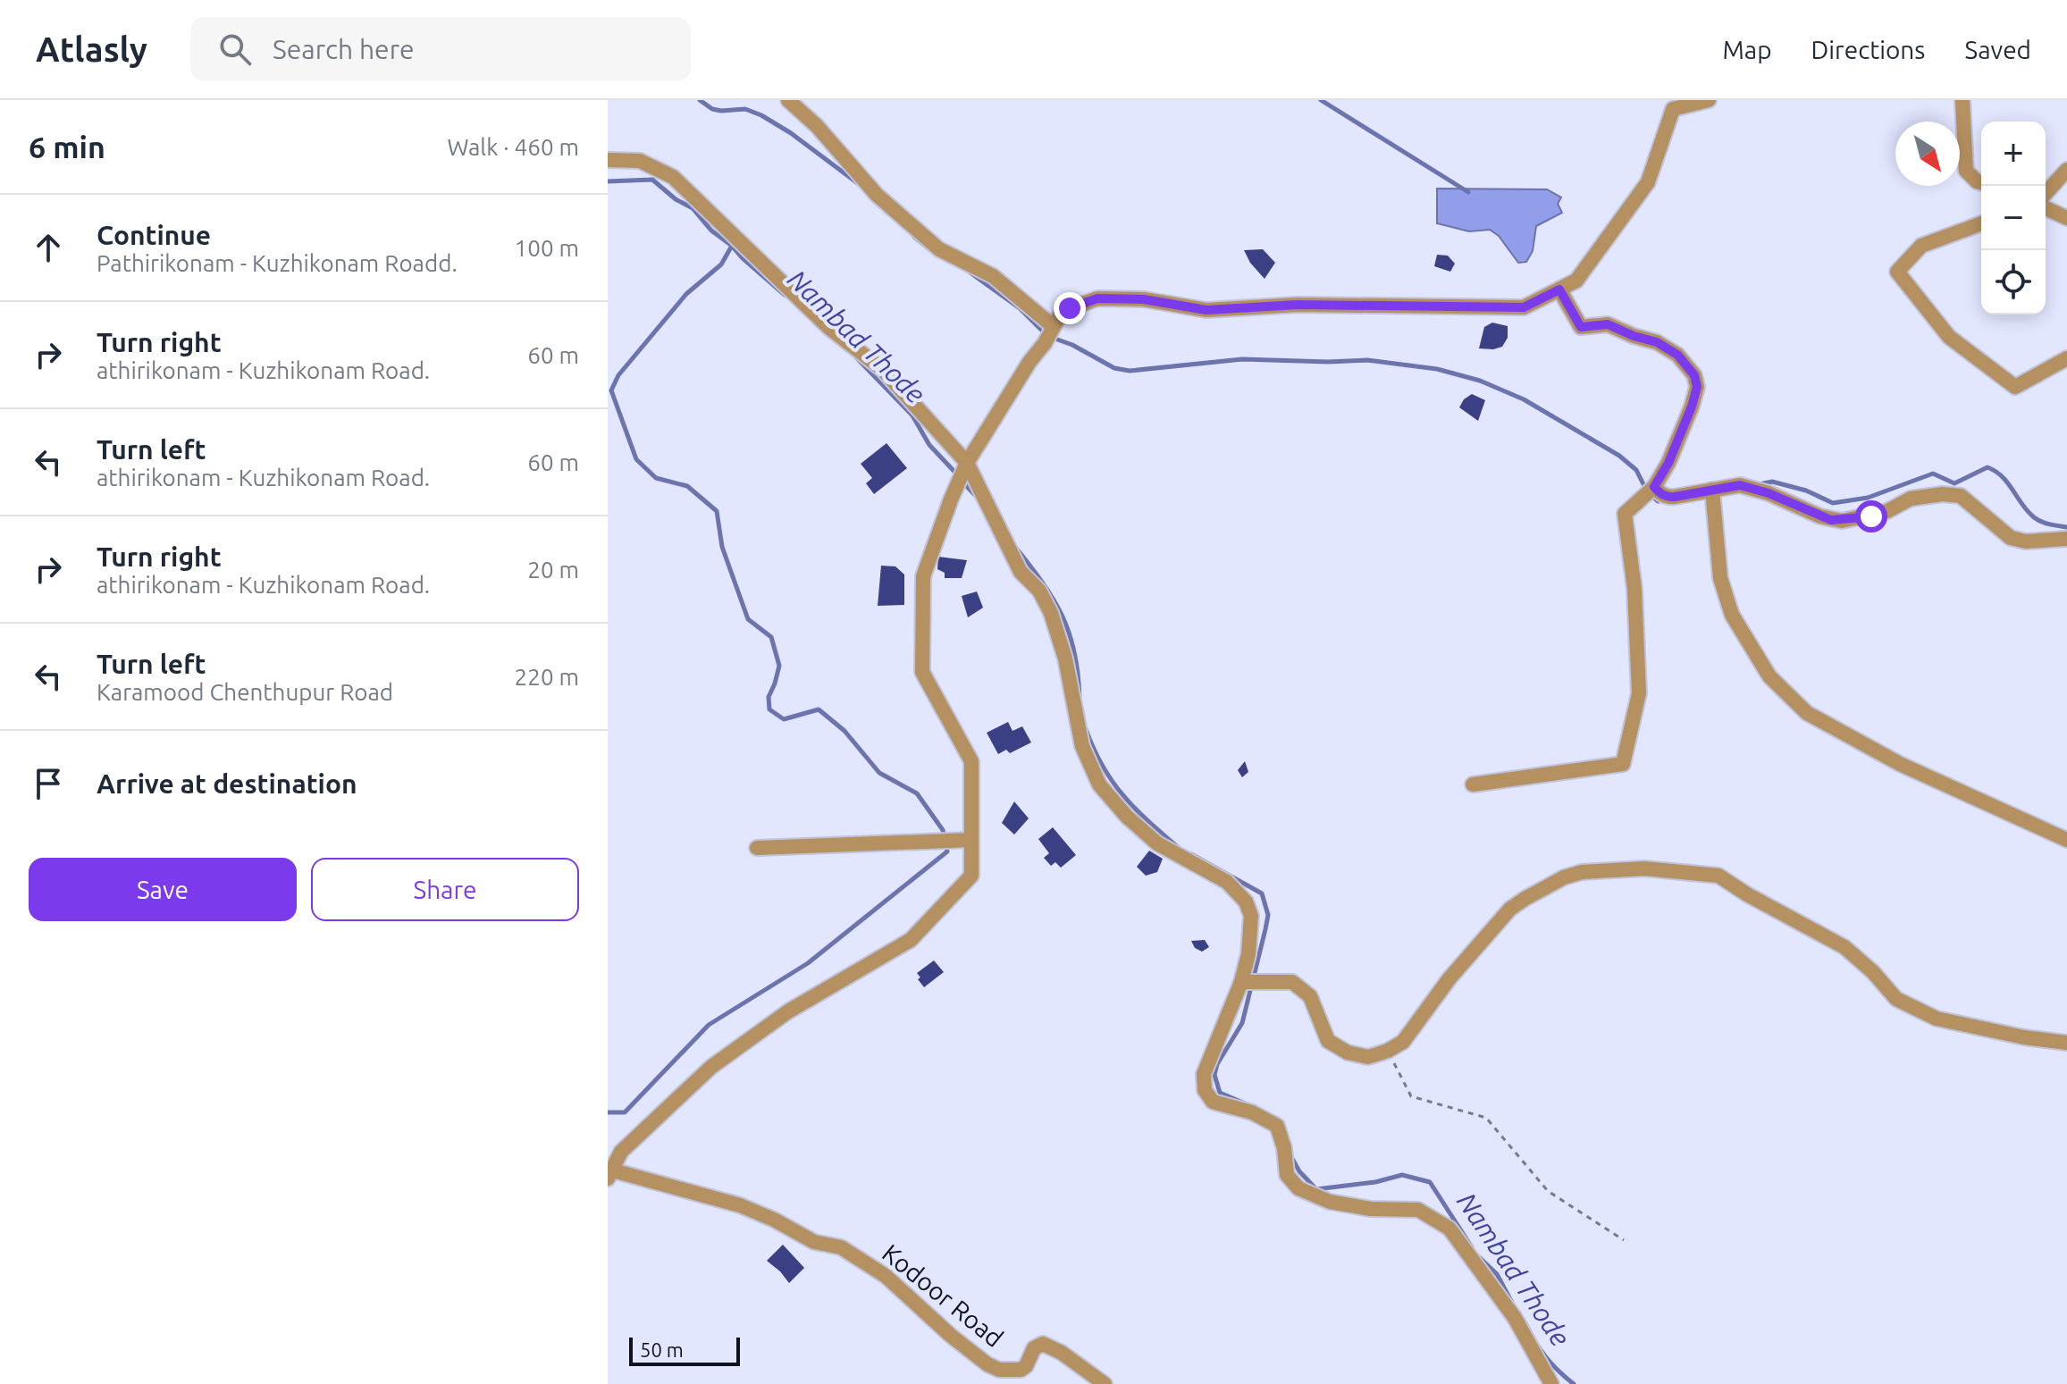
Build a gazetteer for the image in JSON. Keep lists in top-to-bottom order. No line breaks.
{"streets":{"street":["Kodoor Road"]},"water":["Nambad Thode"],"scale_bar":"50 m","north":"bottom right","page":{"header":"Atlasly","search":"Search here","nav":["Map","Directions","Saved"],"heading":["6 min","Walk · 460 m"],"map_buttons":["+","−"],"list":[["Continue","Pathirikonam - Kuzhikonam Roadd.","100 m"],["Turn right","athirikonam - Kuzhikonam Road.","60 m"],["Turn left","athirikonam - Kuzhikonam Road.","60 m"],["Turn right","athirikonam - Kuzhikonam Road.","20 m"],["Turn left","Karamood Chenthupur Road","220 m"],"Arrive at destination"],"buttons":["Save","Share"],"scale":"50 m"}}
